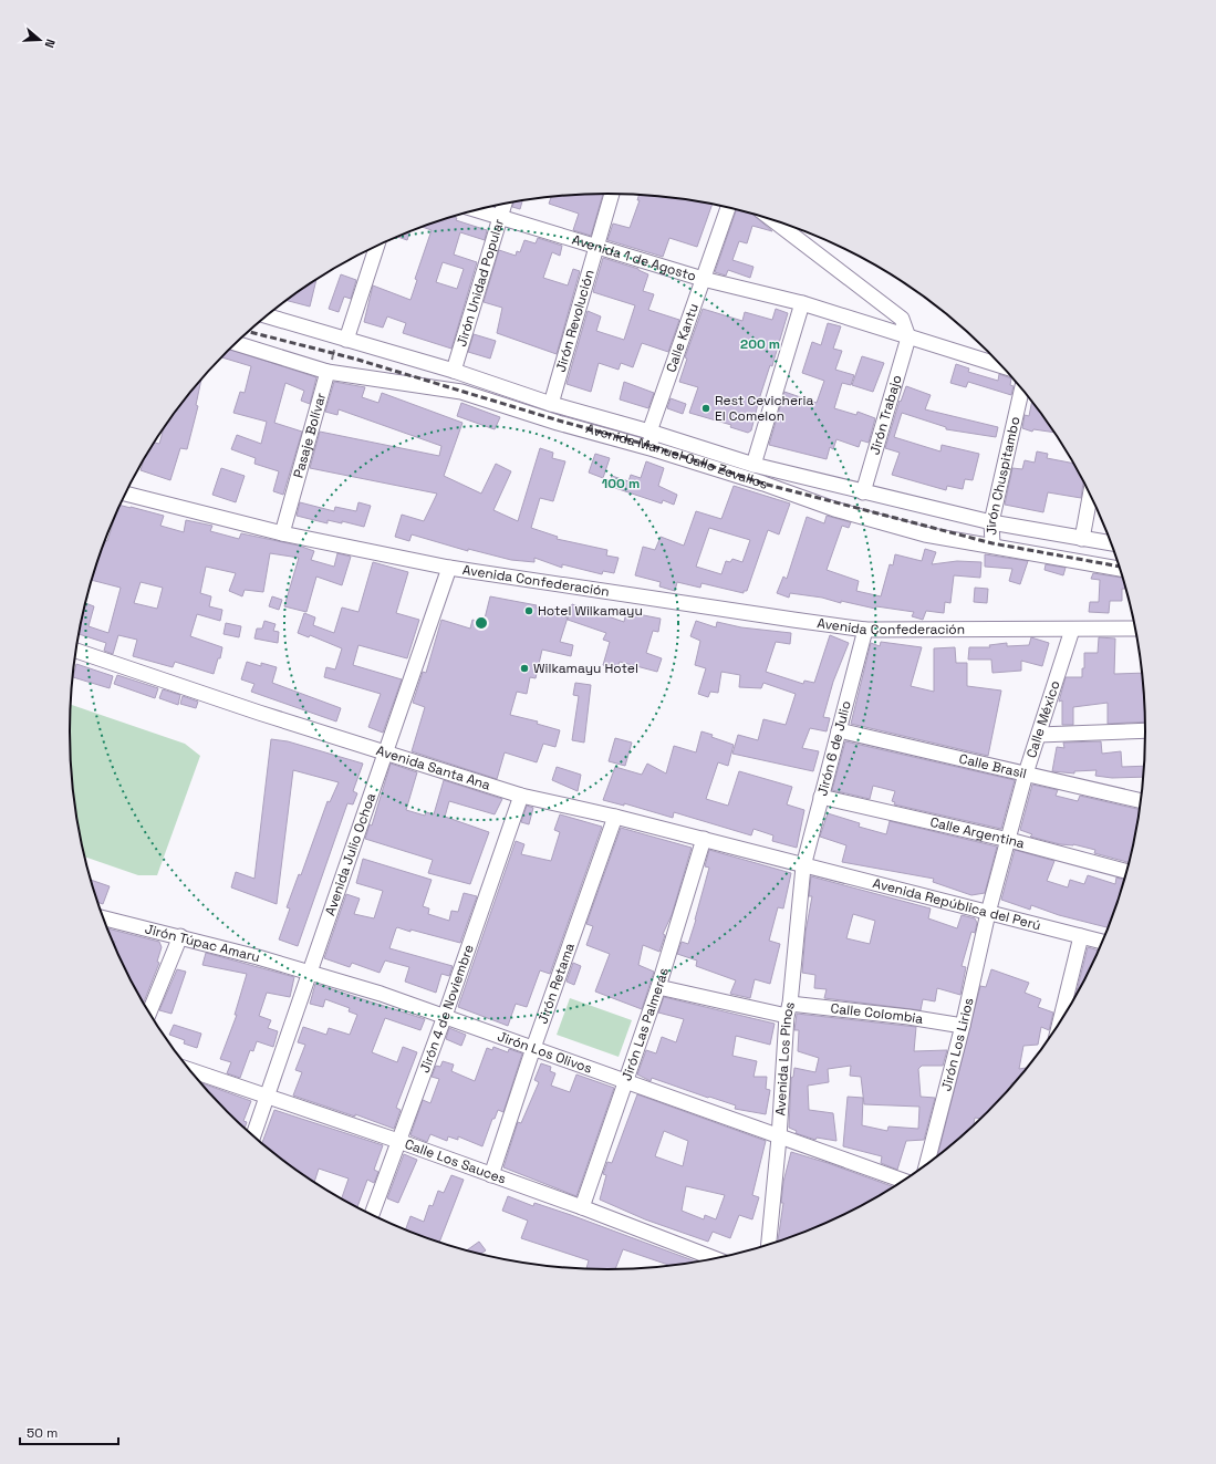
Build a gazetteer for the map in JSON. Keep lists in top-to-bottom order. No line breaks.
{"streets":{"street":["Avenida 1 de Agosto","Jirón Unidad Popular","Jirón Revolución","Calle Kantu","Jirón Trabajo","Pasaje Bolívar","Avenida Manuel Callo Zevallos","Jirón Chuspitambo","Avenida Confederación","Calle México","Jirón 6 de Julio","Calle Brasil","Avenida Santa Ana","Calle Argentina","Avenida Julio Ochoa","Avenida República del Perú","Jirón Túpac Amaru","Jirón Retama","Jirón 4 de Noviembre","Calle Colombia","Jirón Las Palmeras","Jirón Los Lirios","Jirón Los Olivos","Avenida Los Pinos","Calle Los Sauces"]},"crossings":[["Avenida 1 de Agosto","Jirón Unidad Popular"],["Avenida 1 de Agosto","Jirón Revolución"],["Avenida 1 de Agosto","Calle Kantu"],["Avenida 1 de Agosto","Jirón Trabajo"],["Jirón Unidad Popular","Avenida Manuel Callo Zevallos"],["Jirón Revolución","Avenida Manuel Callo Zevallos"],["Calle Kantu","Avenida Manuel Callo Zevallos"],["Jirón Trabajo","Avenida Manuel Callo Zevallos"],["Pasaje Bolívar","Avenida Manuel Callo Zevallos"],["Pasaje Bolívar","Avenida Confederación"],["Avenida Manuel Callo Zevallos","Jirón Chuspitambo"],["Avenida Confederación","Calle México"],["Avenida Confederación","Jirón 6 de Julio"],["Avenida Confederación","Avenida Julio Ochoa"],["Calle México","Calle Brasil"],["Calle México","Calle Argentina"],["Calle México","Avenida República del Perú"],["Calle México","Jirón Los Lirios"],["Jirón 6 de Julio","Calle Brasil"],["Jirón 6 de Julio","Avenida Santa Ana"],["Jirón 6 de Julio","Calle Argentina"],["Jirón 6 de Julio","Avenida República del Perú"],["Jirón 6 de Julio","Avenida Los Pinos"],["Avenida Santa Ana","Avenida Julio Ochoa"],["Avenida Santa Ana","Avenida República del Perú"],["Avenida Santa Ana","Jirón Retama"],["Avenida Santa Ana","Jirón 4 de Noviembre"],["Avenida Santa Ana","Jirón Las Palmeras"],["Avenida Santa Ana","Avenida Los Pinos"],["Avenida Julio Ochoa","Jirón Túpac Amaru"],["Avenida Julio Ochoa","Jirón Los Olivos"],["Avenida Julio Ochoa","Calle Los Sauces"],["Avenida República del Perú","Jirón Los Lirios"],["Avenida República del Perú","Avenida Los Pinos"],["Jirón Túpac Amaru","Jirón Los Olivos"],["Jirón Retama","Jirón Los Olivos"],["Jirón Retama","Calle Los Sauces"],["Jirón 4 de Noviembre","Jirón Los Olivos"],["Jirón 4 de Noviembre","Calle Los Sauces"],["Calle Colombia","Jirón Las Palmeras"],["Calle Colombia","Jirón Los Lirios"],["Calle Colombia","Avenida Los Pinos"],["Jirón Las Palmeras","Jirón Los Olivos"],["Jirón Las Palmeras","Calle Los Sauces"],["Jirón Los Olivos","Avenida Los Pinos"]],"places":["Rest Cevicheria El Comelon","Hotel Wilkamayu","Wilkamayu Hotel"],"scale_bar":"50 m","north":"right","rings":["200 m","100 m"]}
